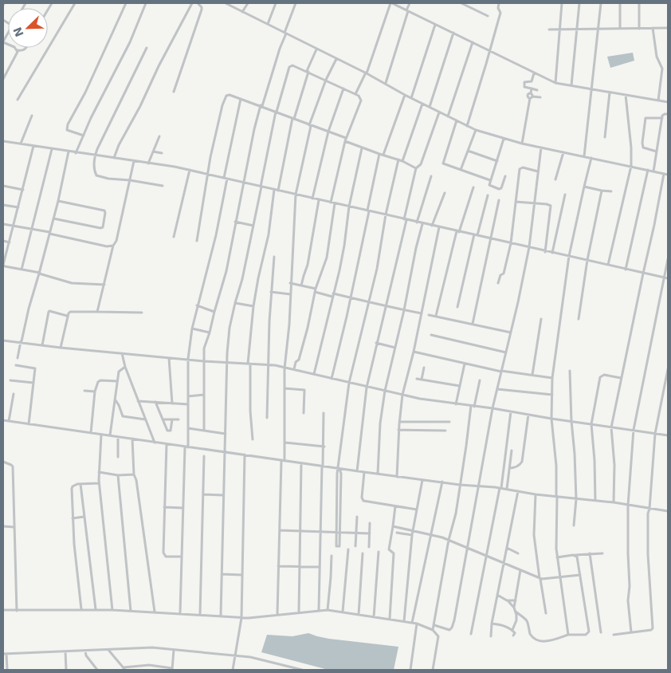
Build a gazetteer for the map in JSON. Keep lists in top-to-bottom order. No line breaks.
{"north":"bottom left"}
